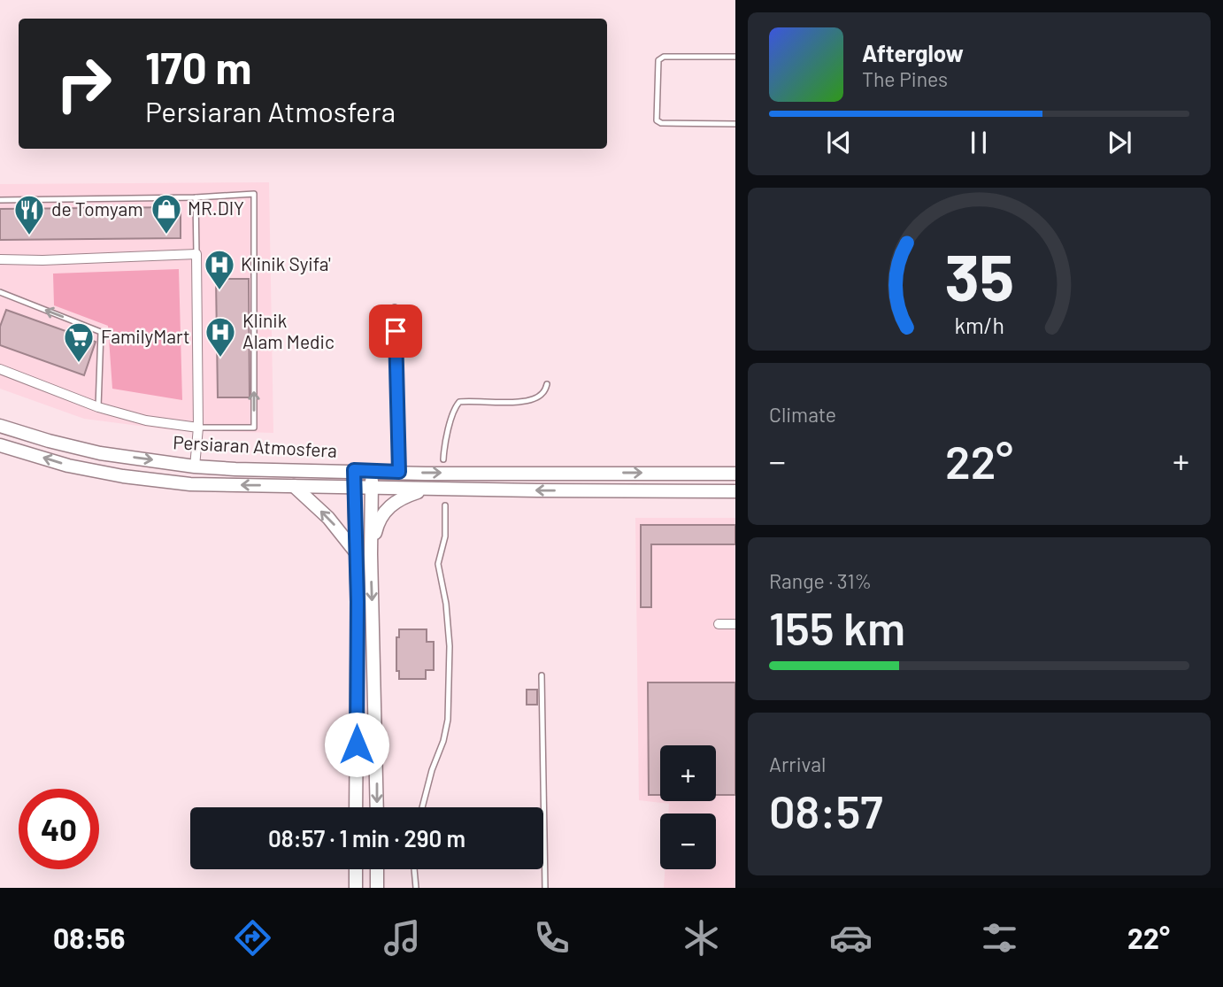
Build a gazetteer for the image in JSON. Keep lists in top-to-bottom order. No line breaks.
{"streets":{"street":["Persiaran Atmosfera"]},"places":{"shop":["MR.DIY"],"restaurant":["de Tomyam"],"hospital":["Klinik Syifa'","Klinik Alam Medic"],"supermarket":["FamilyMart"]},"page":{"turn":["170 m","Persiaran Atmosfera"],"song":["Afterglow","The Pines"],"tile":["Climate",["Range · 31%","155 km"],["Arrival","08:57"]],"heat":["−","22°","+"],"map_buttons":["+","−"],"limit":"40","trip":"08:57 · 1 min · 290 m","tabs":["08:56","22°"],"gauge":["35","km/h"]}}
